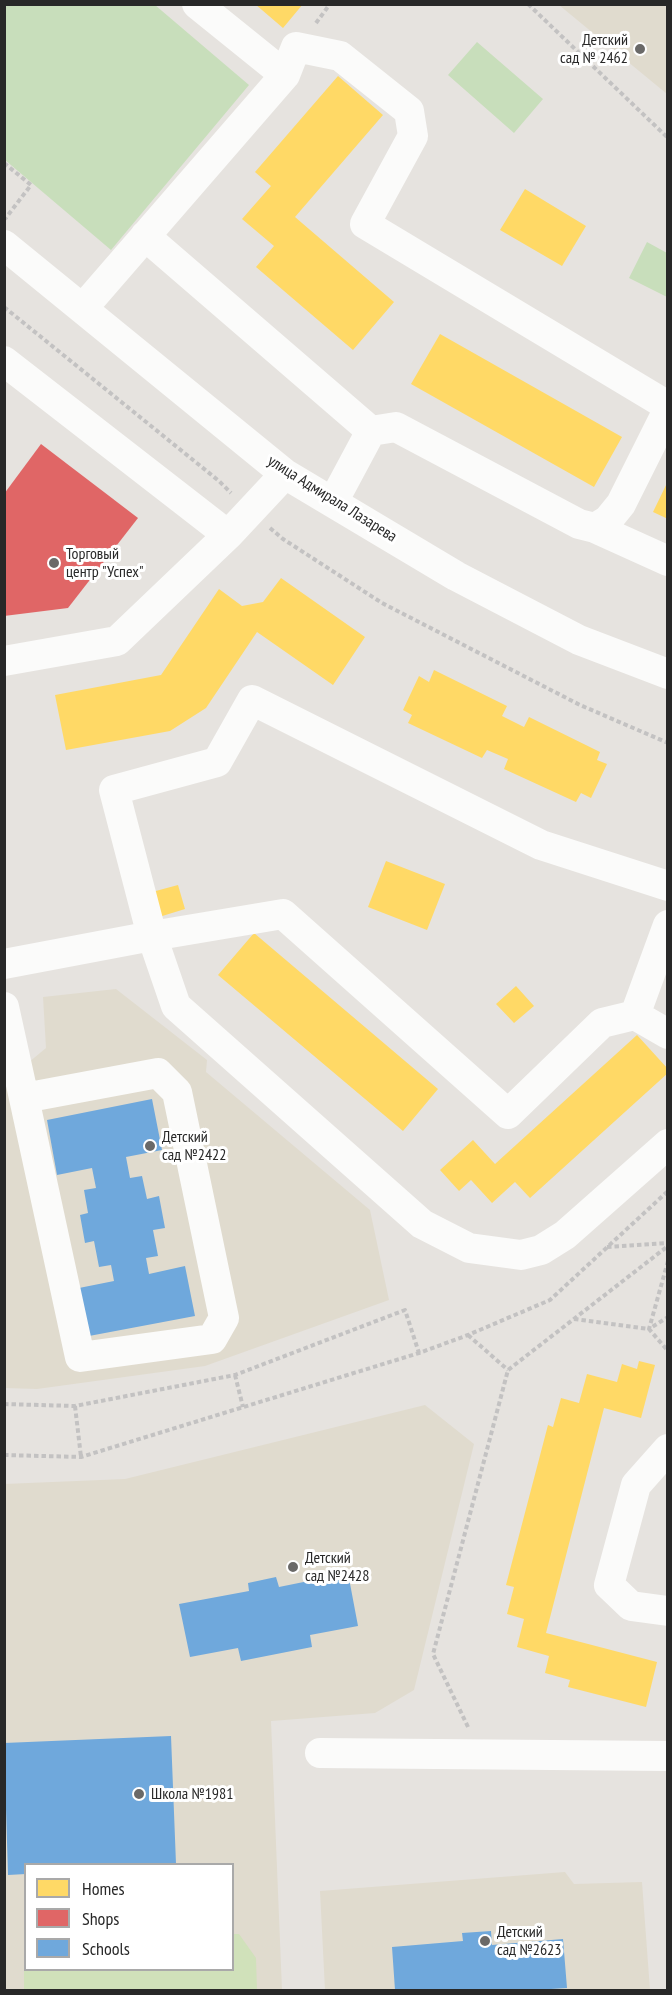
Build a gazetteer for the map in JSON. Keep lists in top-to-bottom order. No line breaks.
{"streets":{"street":["улица Адмирала Лазарева"]},"places":["Детский сад № 2462","Торговый центр \"Успех\"","Детский сад №2422","Детский сад №2428","Школа №1981","Детский сад №2623"],"legend":["Homes","Shops","Schools"]}
